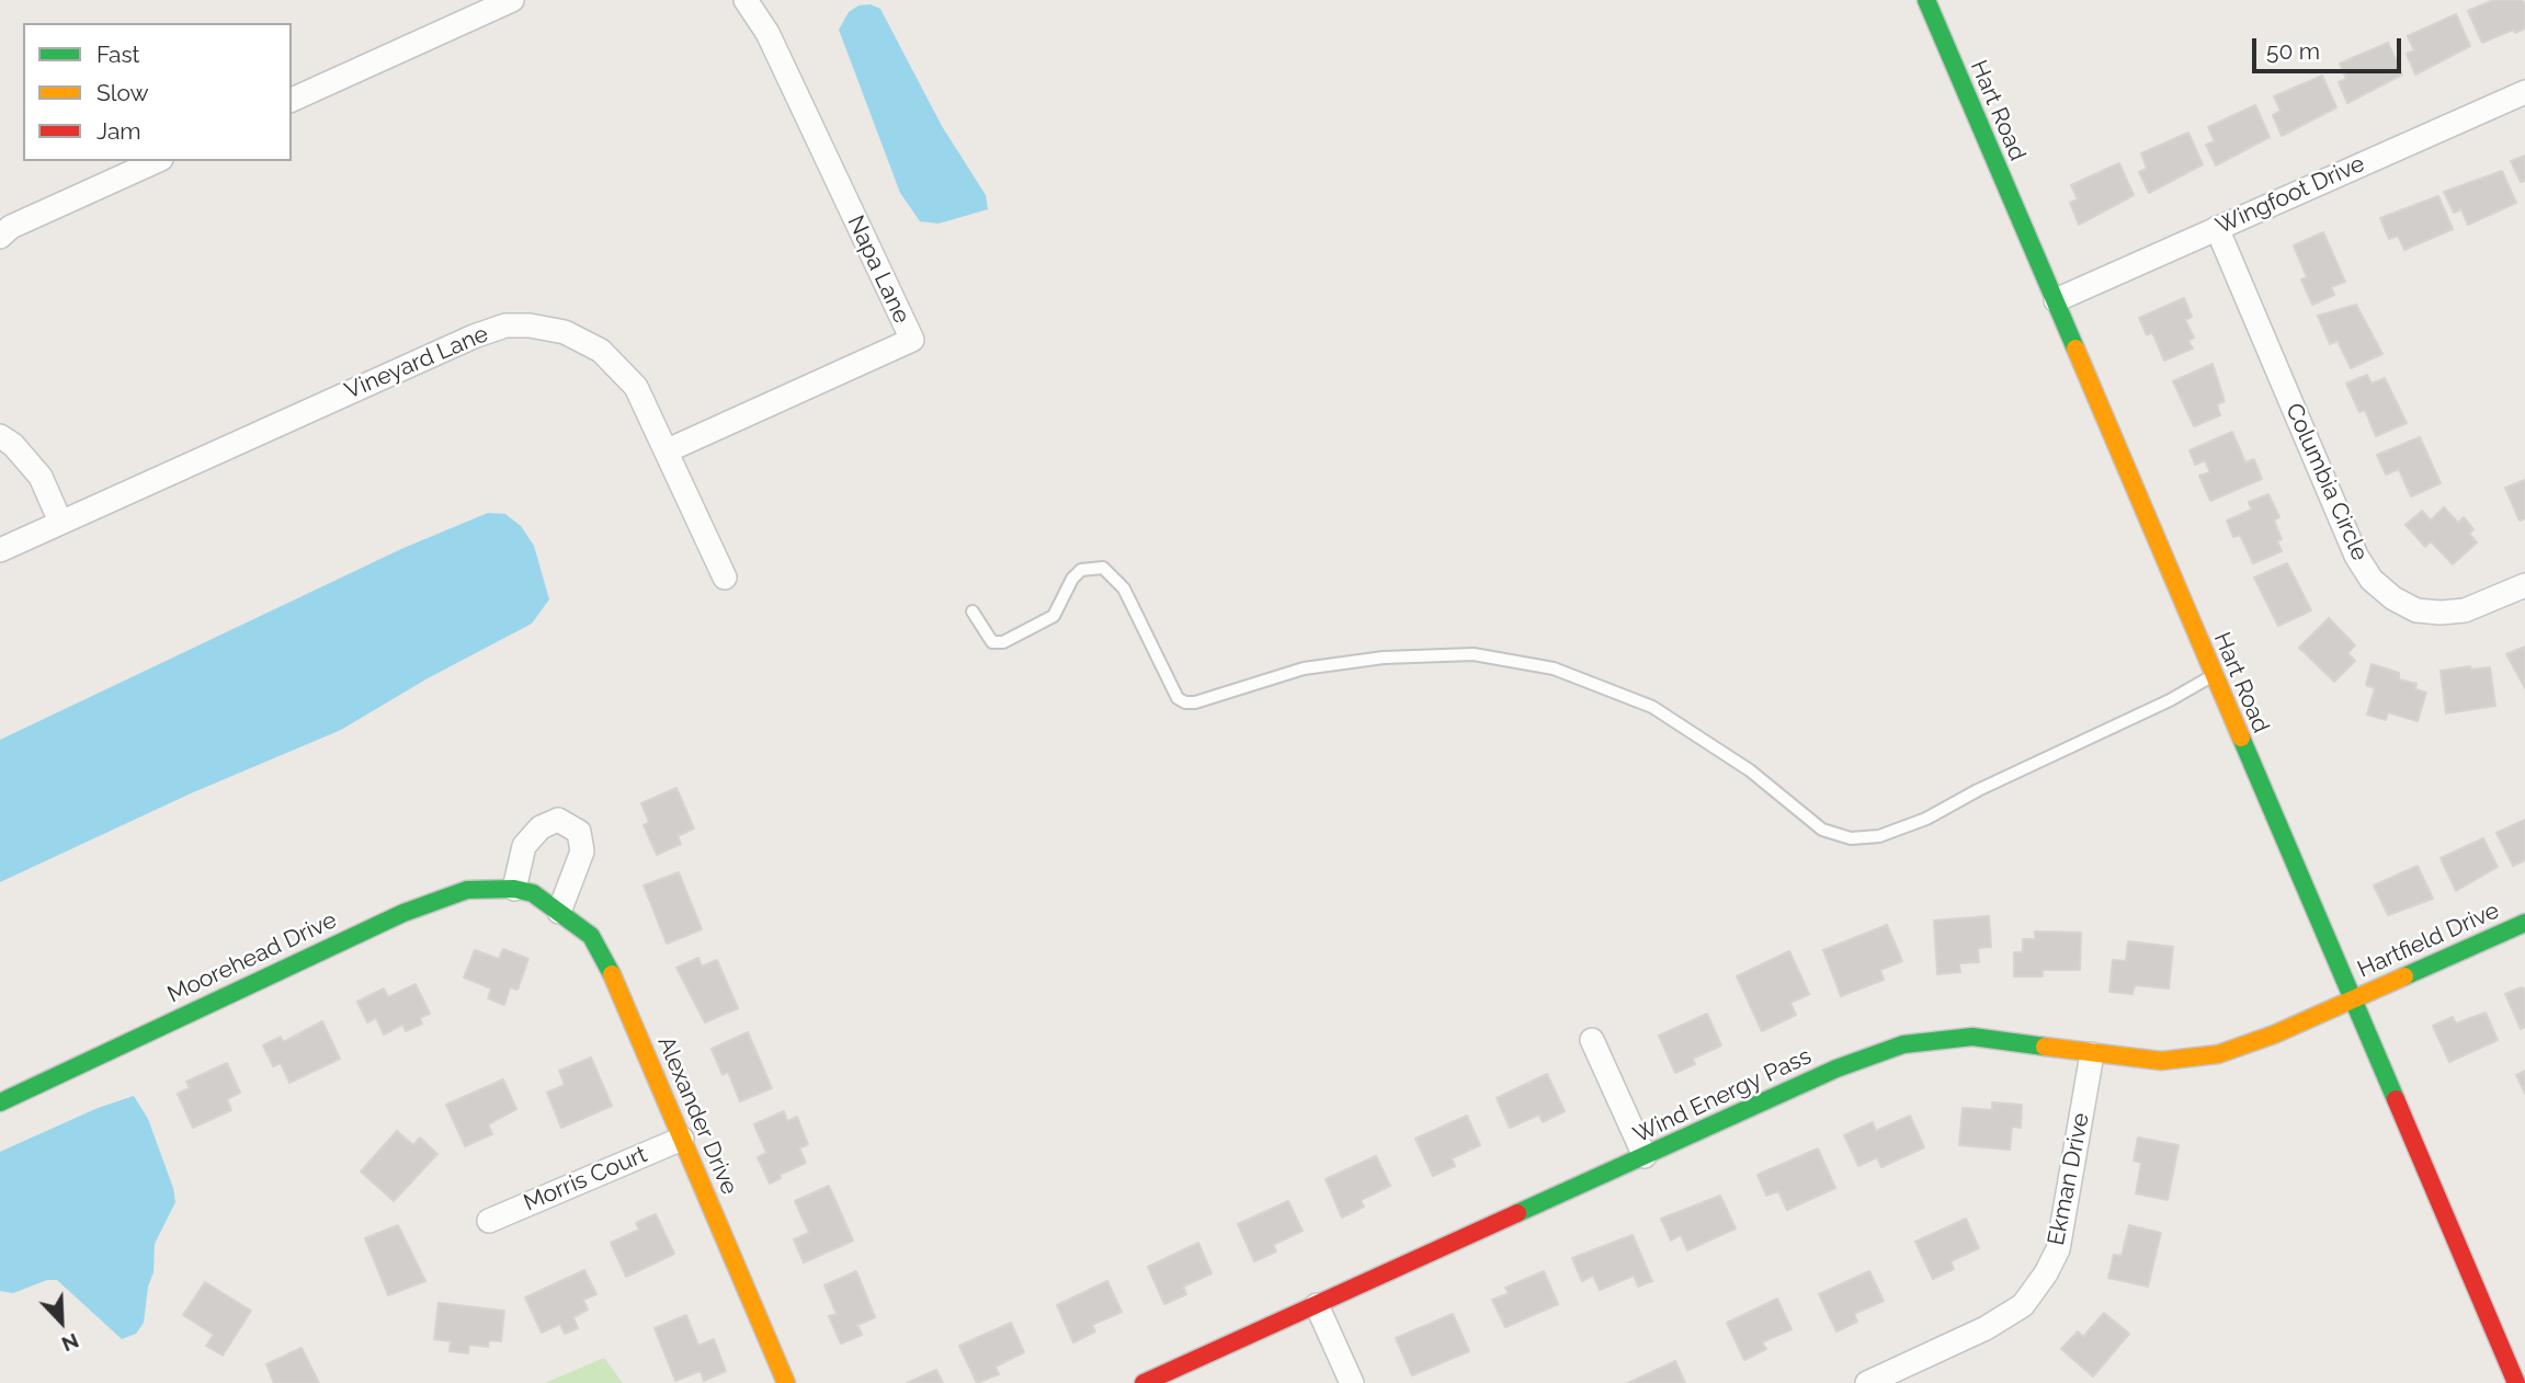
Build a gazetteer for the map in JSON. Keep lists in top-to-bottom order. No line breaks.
{"streets":{"street":["Hart Road","Wingfoot Drive","Napa Lane","Vineyard Lane","Columbia Circle","Hartfield Drive","Moorehead Drive","Wind Energy Pass","Alexander Drive","Morris Court","Ekman Drive"]},"crossings":[["Hart Road","Wingfoot Drive"],["Hart Road","Hartfield Drive"],["Hart Road","Wind Energy Pass"],["Wingfoot Drive","Columbia Circle"],["Napa Lane","Vineyard Lane"],["Hartfield Drive","Wind Energy Pass"],["Moorehead Drive","Alexander Drive"],["Wind Energy Pass","Ekman Drive"],["Alexander Drive","Morris Court"]],"legend":["Fast","Slow","Jam"],"scale_bar":"50 m","north":"bottom right"}
